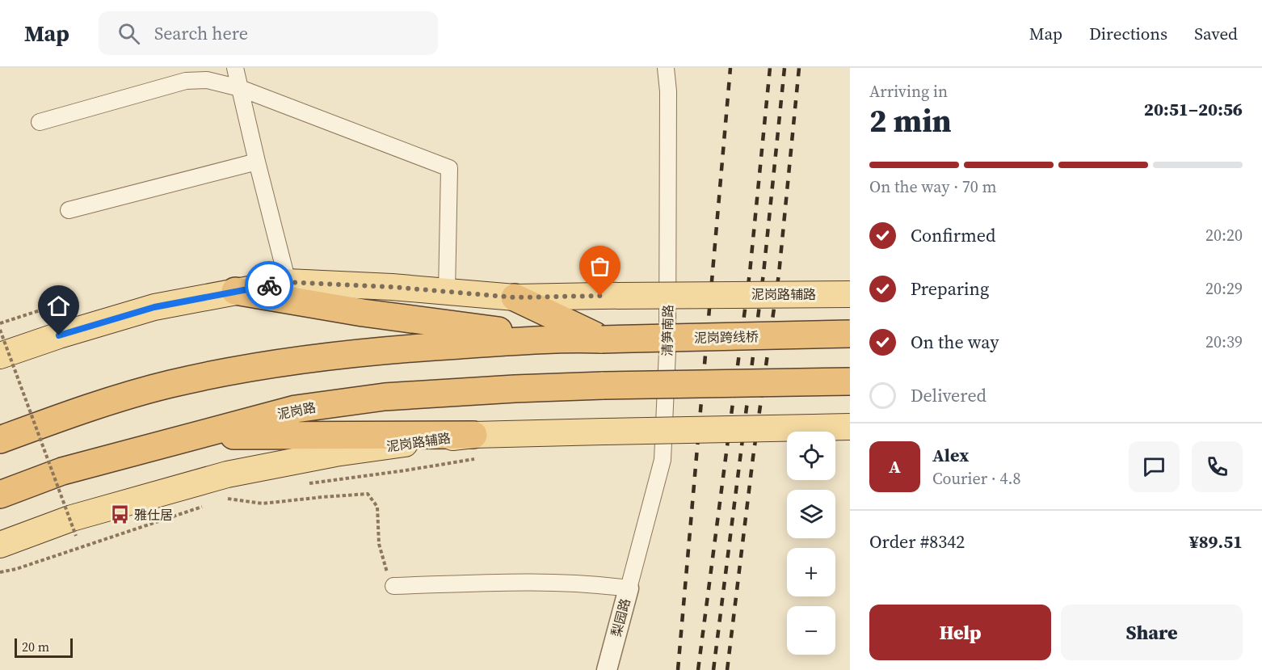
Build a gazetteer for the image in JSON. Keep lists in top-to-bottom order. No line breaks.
{"streets":{"highway":["泥岗跨线桥","泥岗路"],"main road":["泥岗路辅路"],"street":["清笋南路","梨园路"]},"crossings":[["清笋南路","梨园路"]],"places":{"bus stop":["雅仕居"]},"scale_bar":"20 m","page":{"header":"Map","search":"Search here","nav":["Map","Directions","Saved"],"heading":["2 min","Arriving in","20:51–20:56"],"panel":["Alex","Courier · 4.8","Order #8342","¥89.51"],"bar":"On the way · 70 m","list":[["Confirmed","20:20"],["Preparing","20:29"],["On the way","20:39"],"Delivered"],"map_buttons":["+","−"],"round":"A","buttons":["Help","Share"],"scale":"20 m"}}
